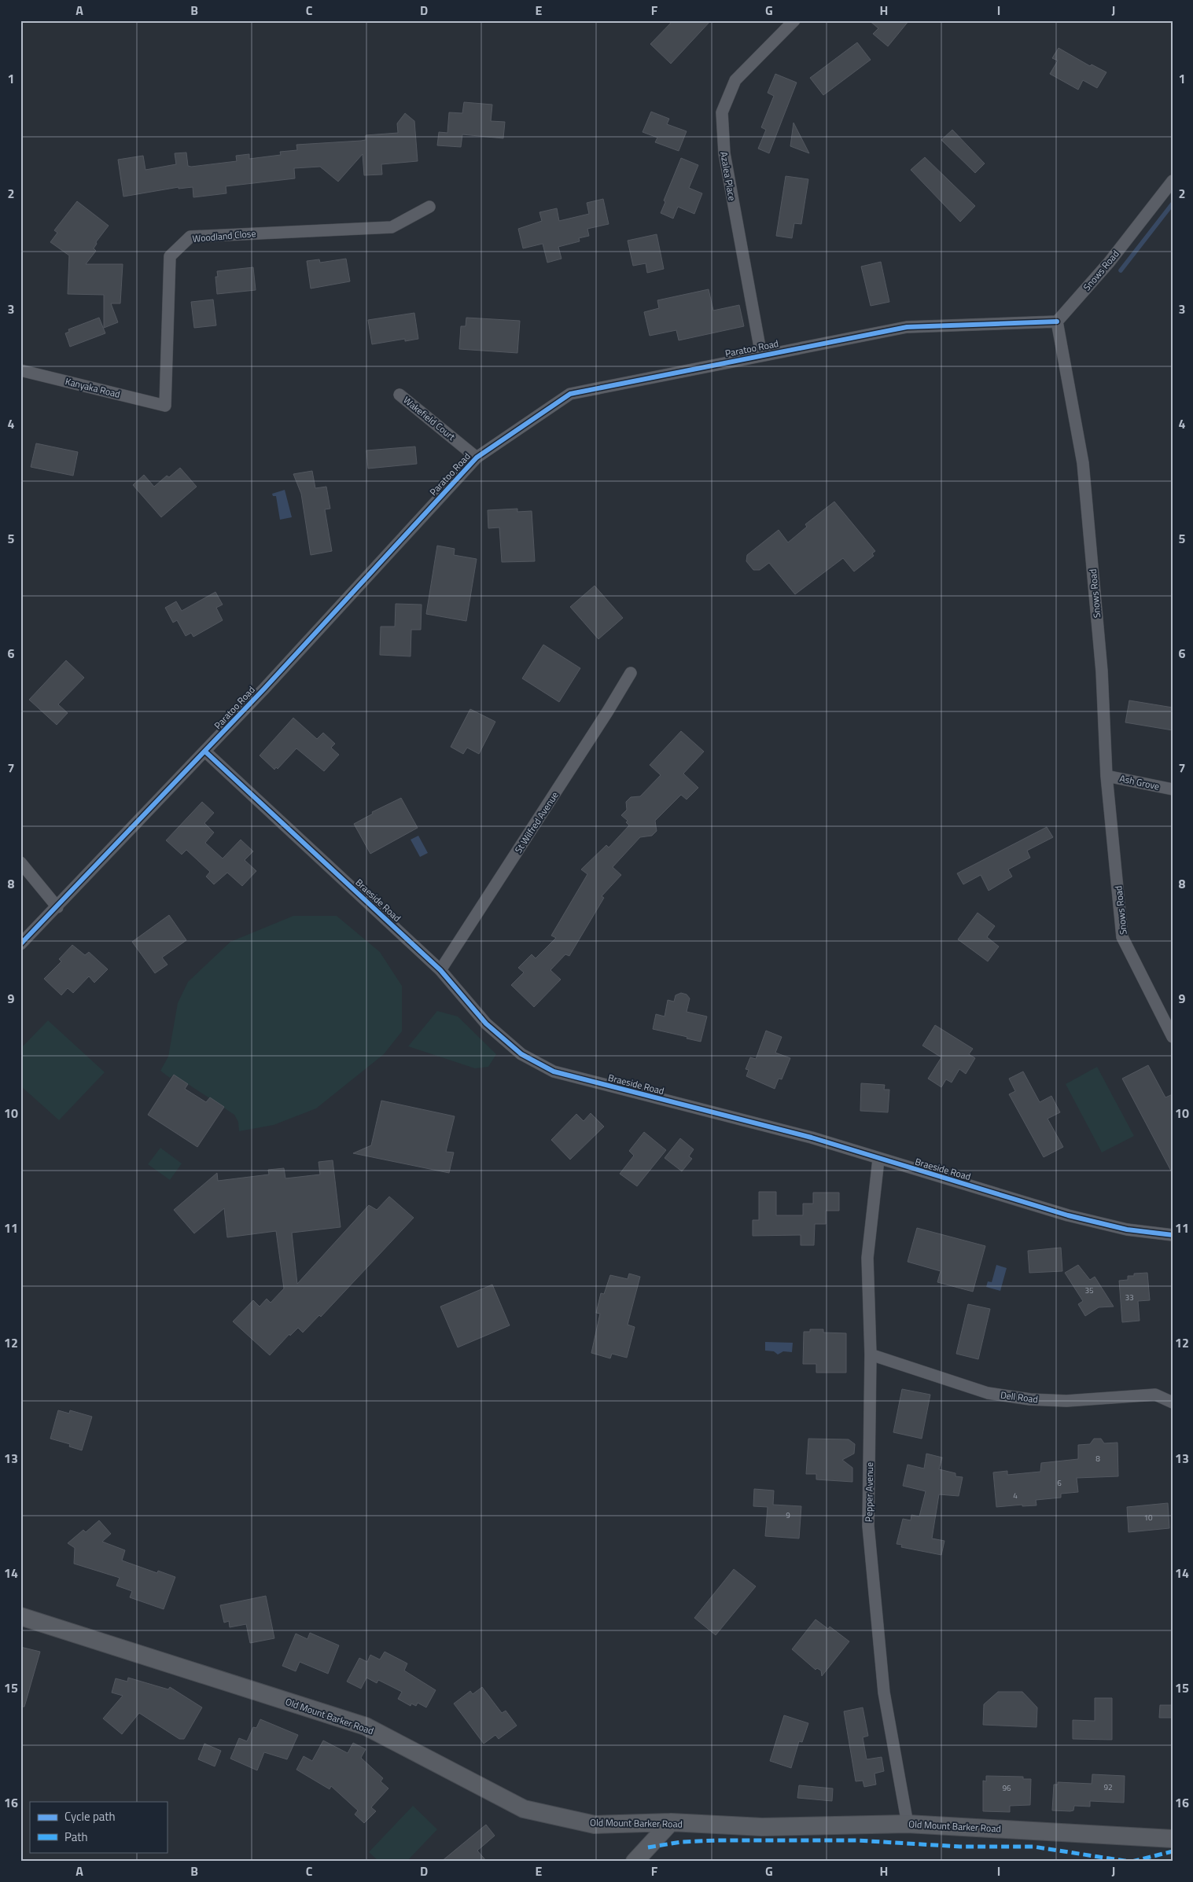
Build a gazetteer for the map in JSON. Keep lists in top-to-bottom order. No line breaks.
{"streets":{"main road":["Old Mount Barker Road"],"street":["Azalea Place","Woodland Close","Snows Road","Paratoo Road","Kanyaka Road","Wakefield Court","Ash Grove","St Wilfred Avenue","Braeside Road","Dell Road","Pepper Avenue"]},"crossings":[["Azalea Place","Paratoo Road"],["Woodland Close","Kanyaka Road"],["Snows Road","Paratoo Road"],["Snows Road","Ash Grove"],["Paratoo Road","Wakefield Court"],["Paratoo Road","Braeside Road"],["St Wilfred Avenue","Braeside Road"],["Braeside Road","Pepper Avenue"],["Dell Road","Pepper Avenue"],["Pepper Avenue","Old Mount Barker Road"]],"house_numbers":["35","33","8","6","4","9","10","92","96"],"legend":["Cycle path","Path"],"grid":{"columns":["A","B","C","D","E","F","G","H","I","J"],"rows":["1","2","3","4","5","6","7","8","9","10","11","12","13","14","15","16"]}}
